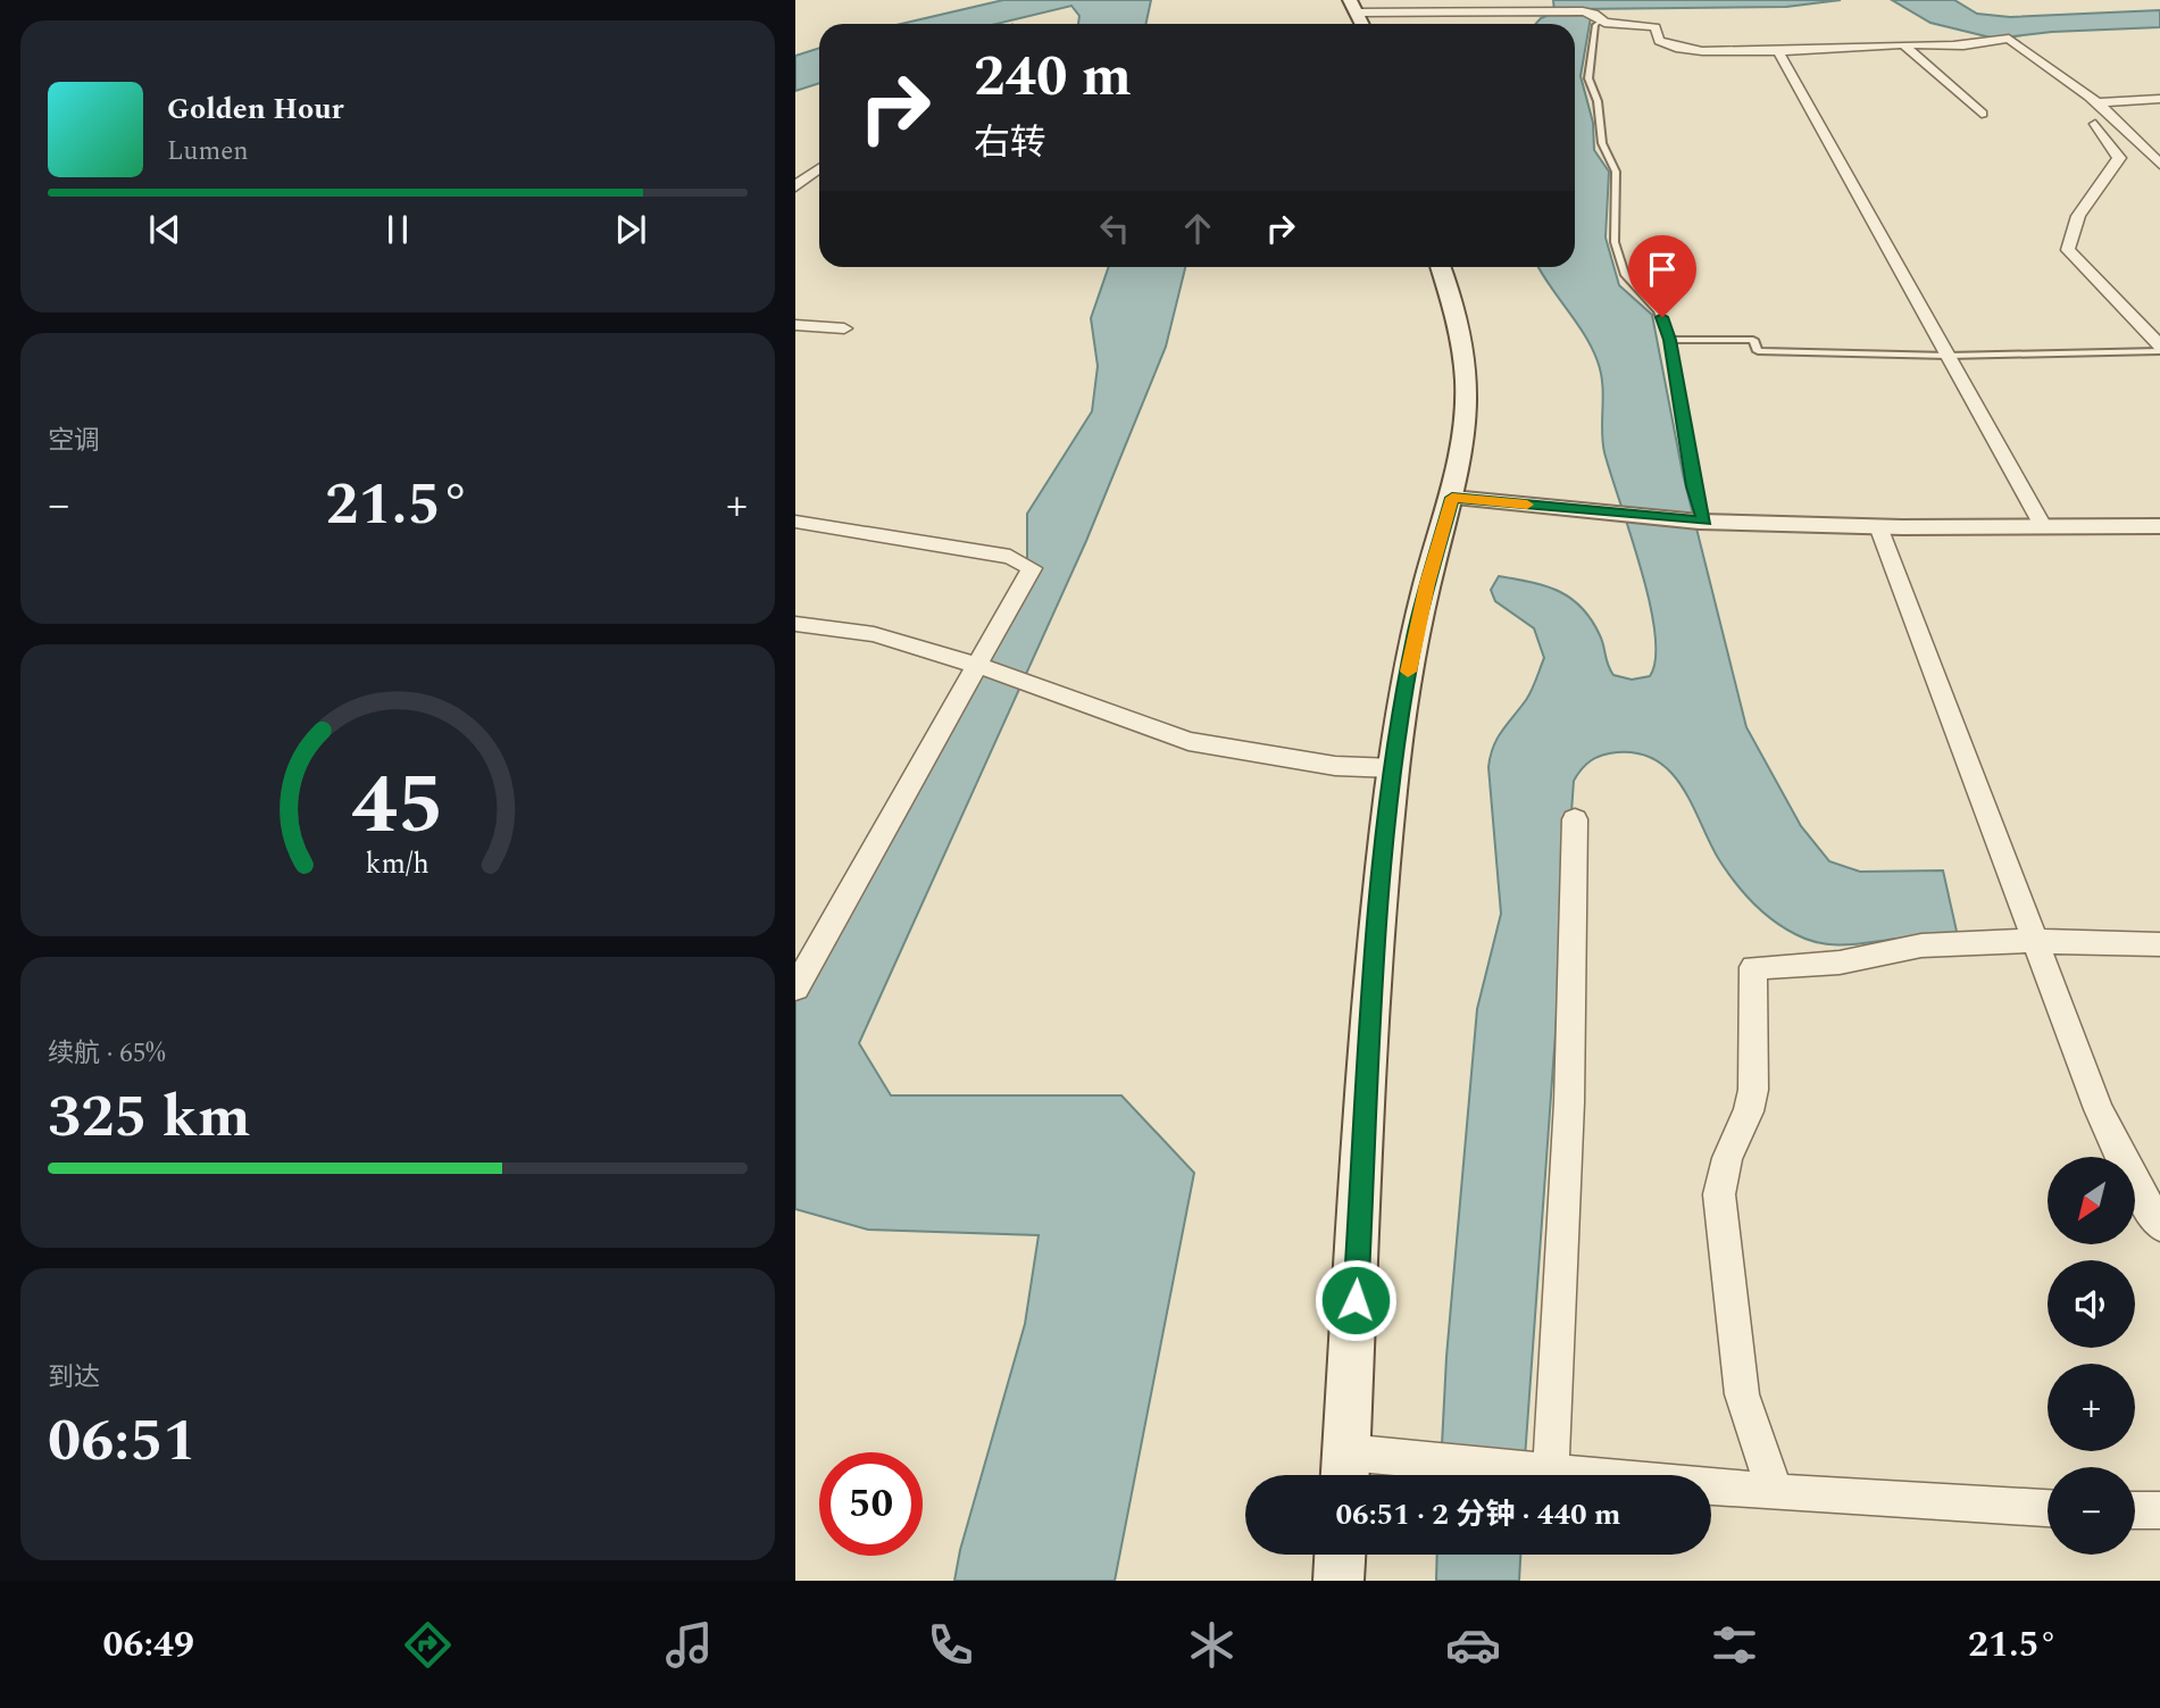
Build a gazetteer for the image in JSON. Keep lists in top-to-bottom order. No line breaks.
{"north":"bottom left","page":{"turn":["240 m","右转"],"song":["Golden Hour","Lumen"],"tile":["空调",["续航 · 65%","325 km"],["到达","06:51"]],"heat":["−","21.5°","+"],"map_buttons":["+","−"],"limit":"50","trip":"06:51 · 2 分钟 · 440 m","tabs":["06:49","21.5°"],"gauge":["45","km/h"]}}
